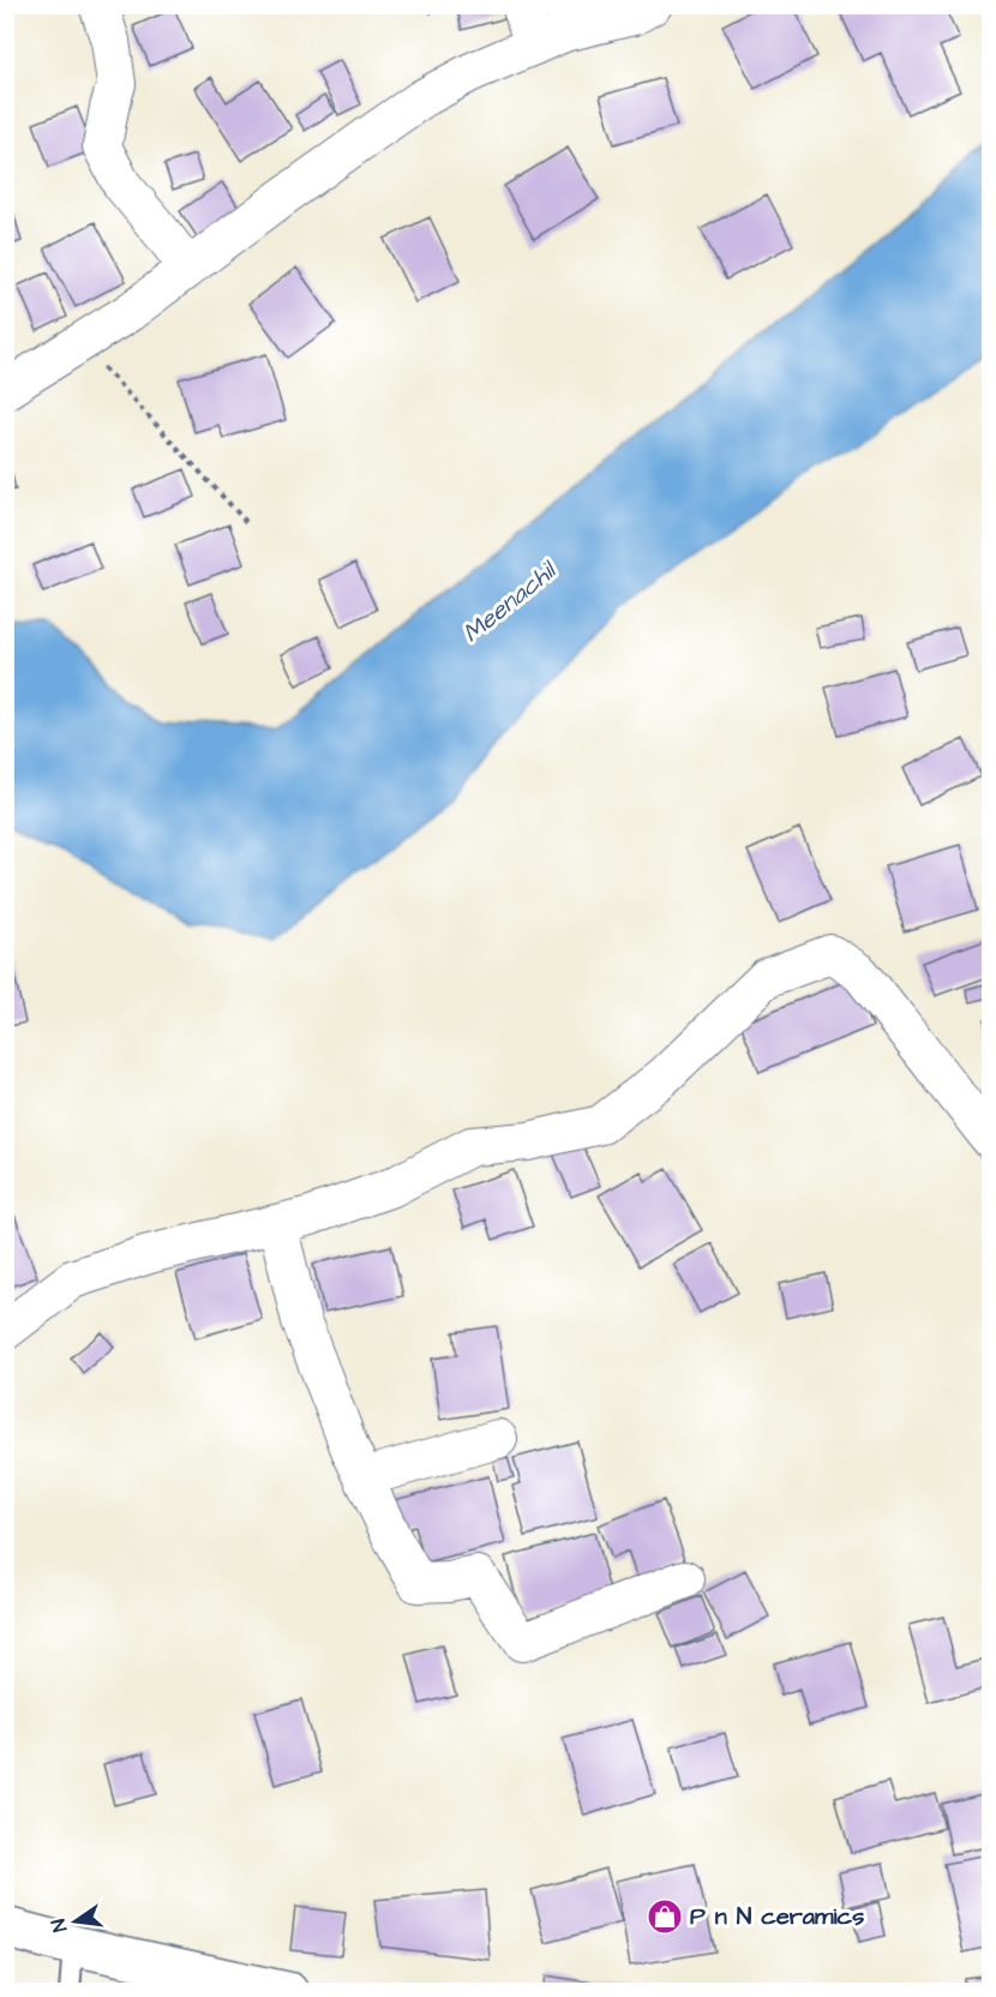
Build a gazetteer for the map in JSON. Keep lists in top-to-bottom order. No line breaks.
{"water":["Meenachil"],"places":{"shop":["P n N ceramics"]},"north":"left"}
